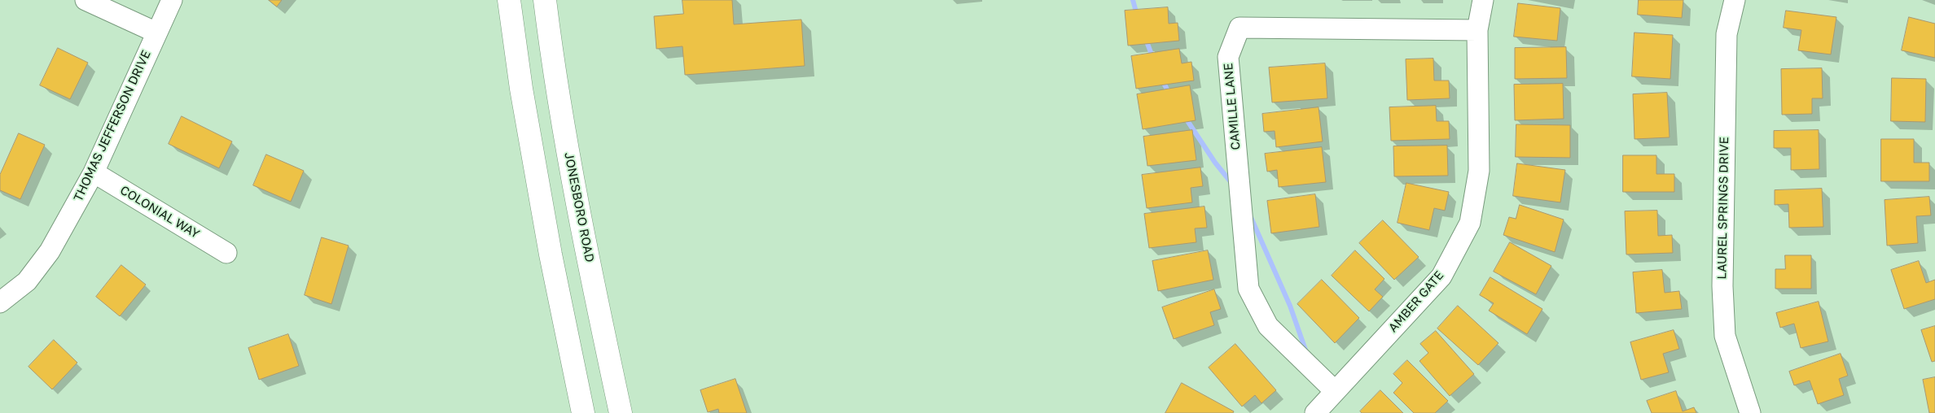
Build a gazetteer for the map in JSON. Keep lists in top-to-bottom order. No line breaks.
{"streets":{"main road":["JONESBORO ROAD"],"street":["CAMILLE LANE","THOMAS JEFFERSON DRIVE","LAUREL SPRINGS DRIVE","COLONIAL WAY","AMBER GATE"]},"crossings":[["CAMILLE LANE","AMBER GATE"],["THOMAS JEFFERSON DRIVE","COLONIAL WAY"]]}
